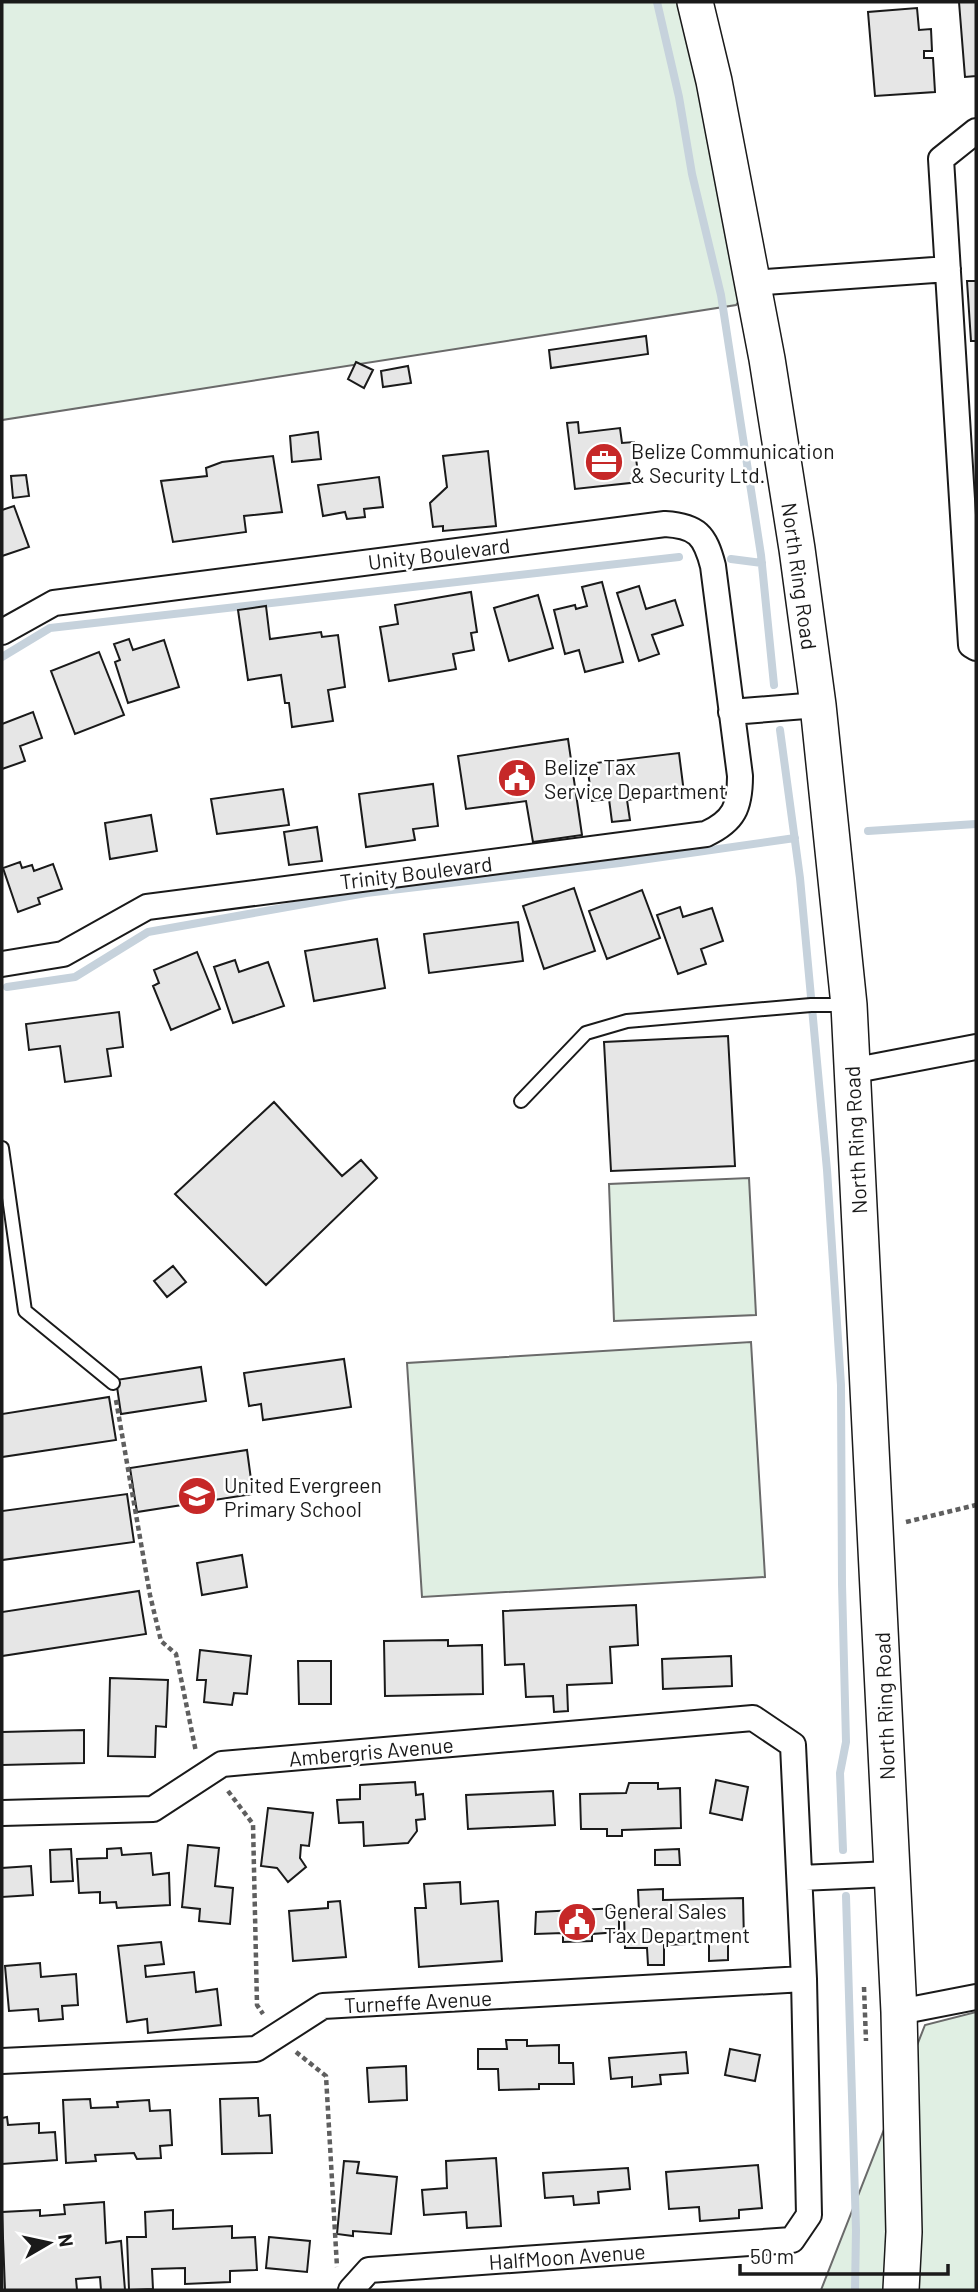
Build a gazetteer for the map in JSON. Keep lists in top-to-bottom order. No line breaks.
{"streets":{"main road":["North Ring Road"],"street":["Unity Boulevard","Trinity Boulevard","Ambergris Avenue","Turneffe Avenue","HalfMoon Avenue"]},"crossings":[["Unity Boulevard","Trinity Boulevard"],["Turneffe Avenue","HalfMoon Avenue"]],"places":{"office":["Belize Communication & Security Ltd."],"public building":["Belize Tax Service Department","General Sales Tax Department"],"school or university":["United Evergreen Primary School"]},"scale_bar":"50 m","north":"right"}
